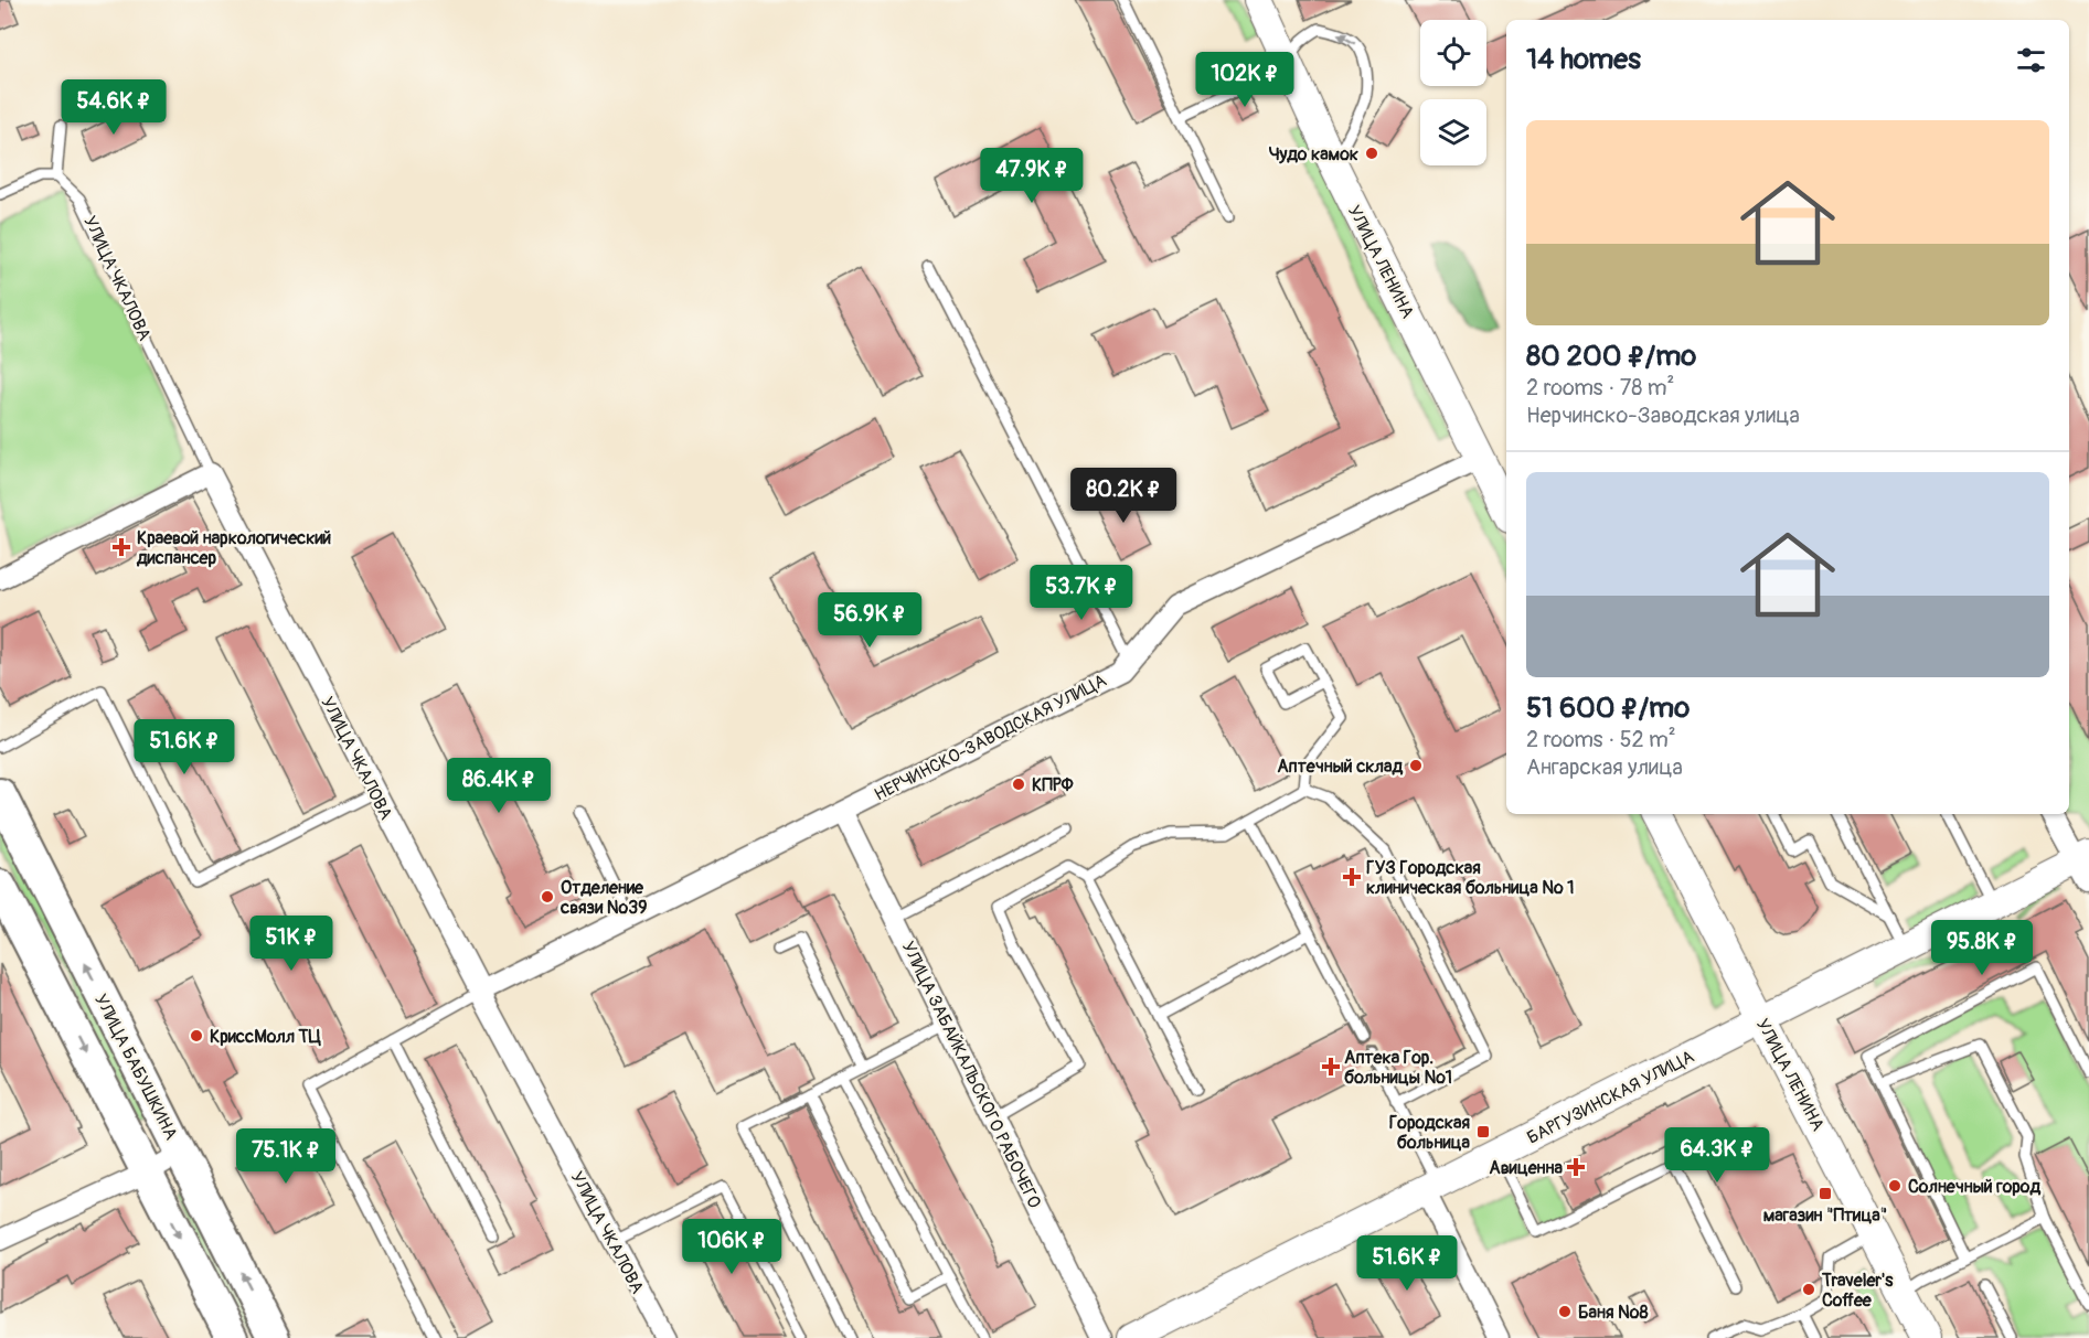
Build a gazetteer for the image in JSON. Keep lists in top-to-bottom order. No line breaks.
{"streets":{"main road":["УЛИЦА ЛЕНИНА","УЛИЦА БАБУШКИНА","БАРГУЗИНСКАЯ УЛИЦА"],"street":["УЛИЦА ЧКАЛОВА","НЕРЧИНСКО-ЗАВОДСКАЯ УЛИЦА","УЛИЦА ЗАБАЙКАЛЬСКОГО РАБОЧЕГО"]},"crossings":[["УЛИЦА ЛЕНИНА","НЕРЧИНСКО-ЗАВОДСКАЯ УЛИЦА"],["УЛИЦА ЛЕНИНА","БАРГУЗИНСКАЯ УЛИЦА"],["УЛИЦА ЧКАЛОВА","НЕРЧИНСКО-ЗАВОДСКАЯ УЛИЦА"],["НЕРЧИНСКО-ЗАВОДСКАЯ УЛИЦА","УЛИЦА ЗАБАЙКАЛЬСКОГО РАБОЧЕГО"]],"places":{"other":["Чудо камок","Аптечный склад","КПРФ","Отделение связи №39","КриссМолл ТЦ","Солнечный город","Traveler's Coffee","Баня №8"],"health":["Краевой наркологический диспансер","ГУЗ Городская клиническая больница № 1","Аптека Гор. больницы №1","Авиценна"],"transit":["Городская больница","магазин \"Птица\""]},"page":{"heading":"14 homes","price":["102K ₽","54.6K ₽","47.9K ₽","80.2K ₽","53.7K ₽","56.9K ₽","51.6K ₽","86.4K ₽","51K ₽","95.8K ₽","64.3K ₽","75.1K ₽","106K ₽","51.6K ₽"],"list":[{"name":"80 200 ₽/mo","note":"2 rooms · 78 m² · Нерчинско-Заводская улица"},{"name":"51 600 ₽/mo","note":"2 rooms · 52 m² · Ангарская улица"}]}}
